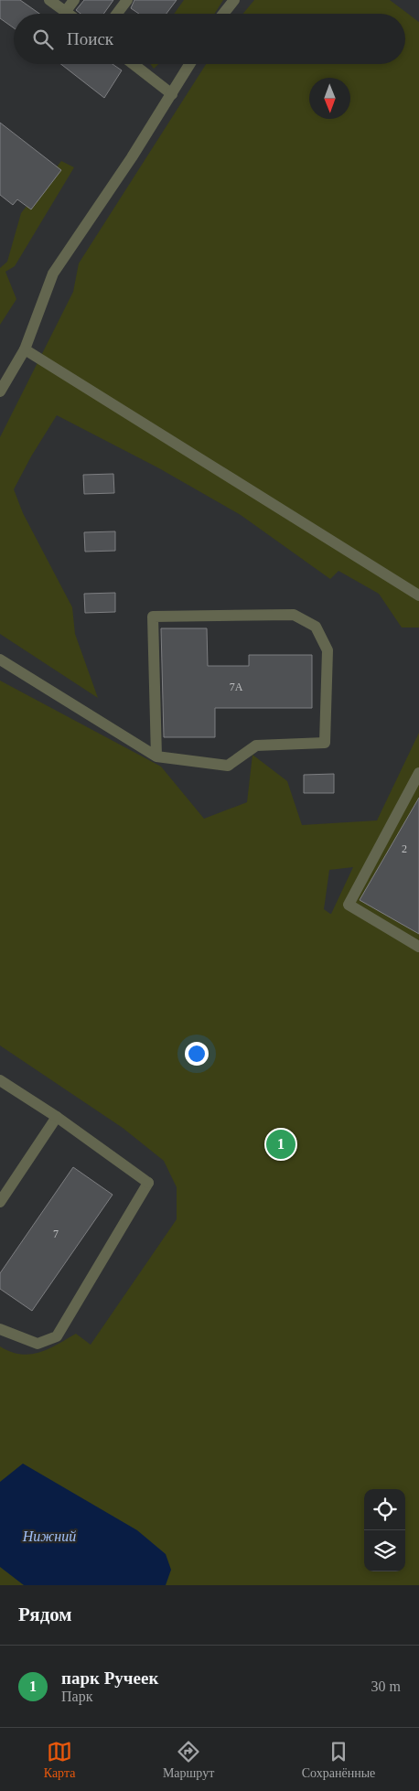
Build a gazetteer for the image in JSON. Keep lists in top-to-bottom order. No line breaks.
{"water":["Нижний"],"house_numbers":["7А","2","7"],"north":"bottom","page":{"search":"Поиск","pins":"1","heading":"Рядом","list":[{"mark":"1","name":"парк Ручеек","note":"Парк","value":"30 m"}],"nav":["Карта","Маршрут","Сохранённые"]}}
